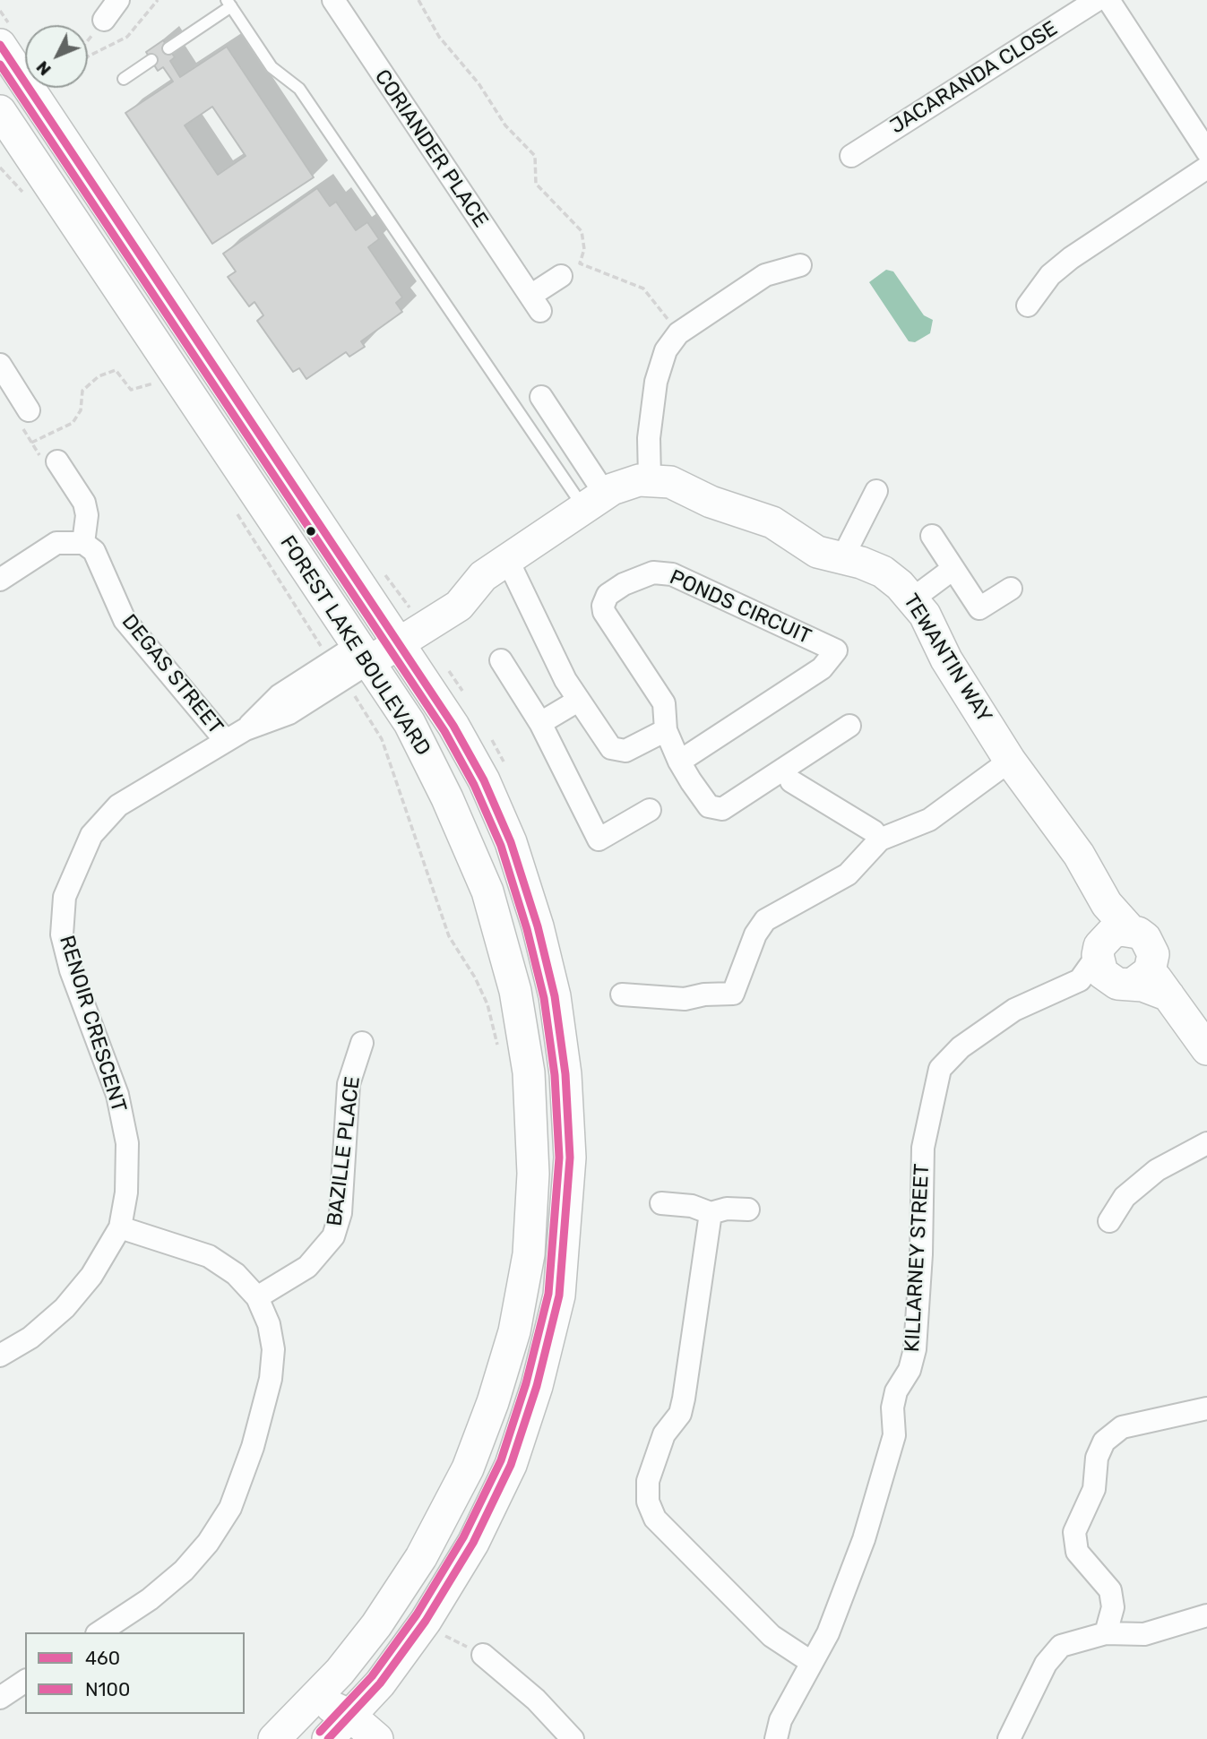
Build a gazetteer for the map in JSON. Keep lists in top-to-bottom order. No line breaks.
{"streets":{"main road":["FOREST LAKE BOULEVARD","TEWANTIN WAY"],"street":["JACARANDA CLOSE","CORIANDER PLACE","PONDS CIRCUIT","DEGAS STREET","RENOIR CRESCENT","BAZILLE PLACE","KILLARNEY STREET"]},"crossings":[["FOREST LAKE BOULEVARD","TEWANTIN WAY"],["FOREST LAKE BOULEVARD","RENOIR CRESCENT"],["TEWANTIN WAY","RENOIR CRESCENT"],["TEWANTIN WAY","KILLARNEY STREET"],["DEGAS STREET","RENOIR CRESCENT"]],"lines":["transit line 460","transit line N100"],"legend":["460","N100"],"north":"bottom left"}
